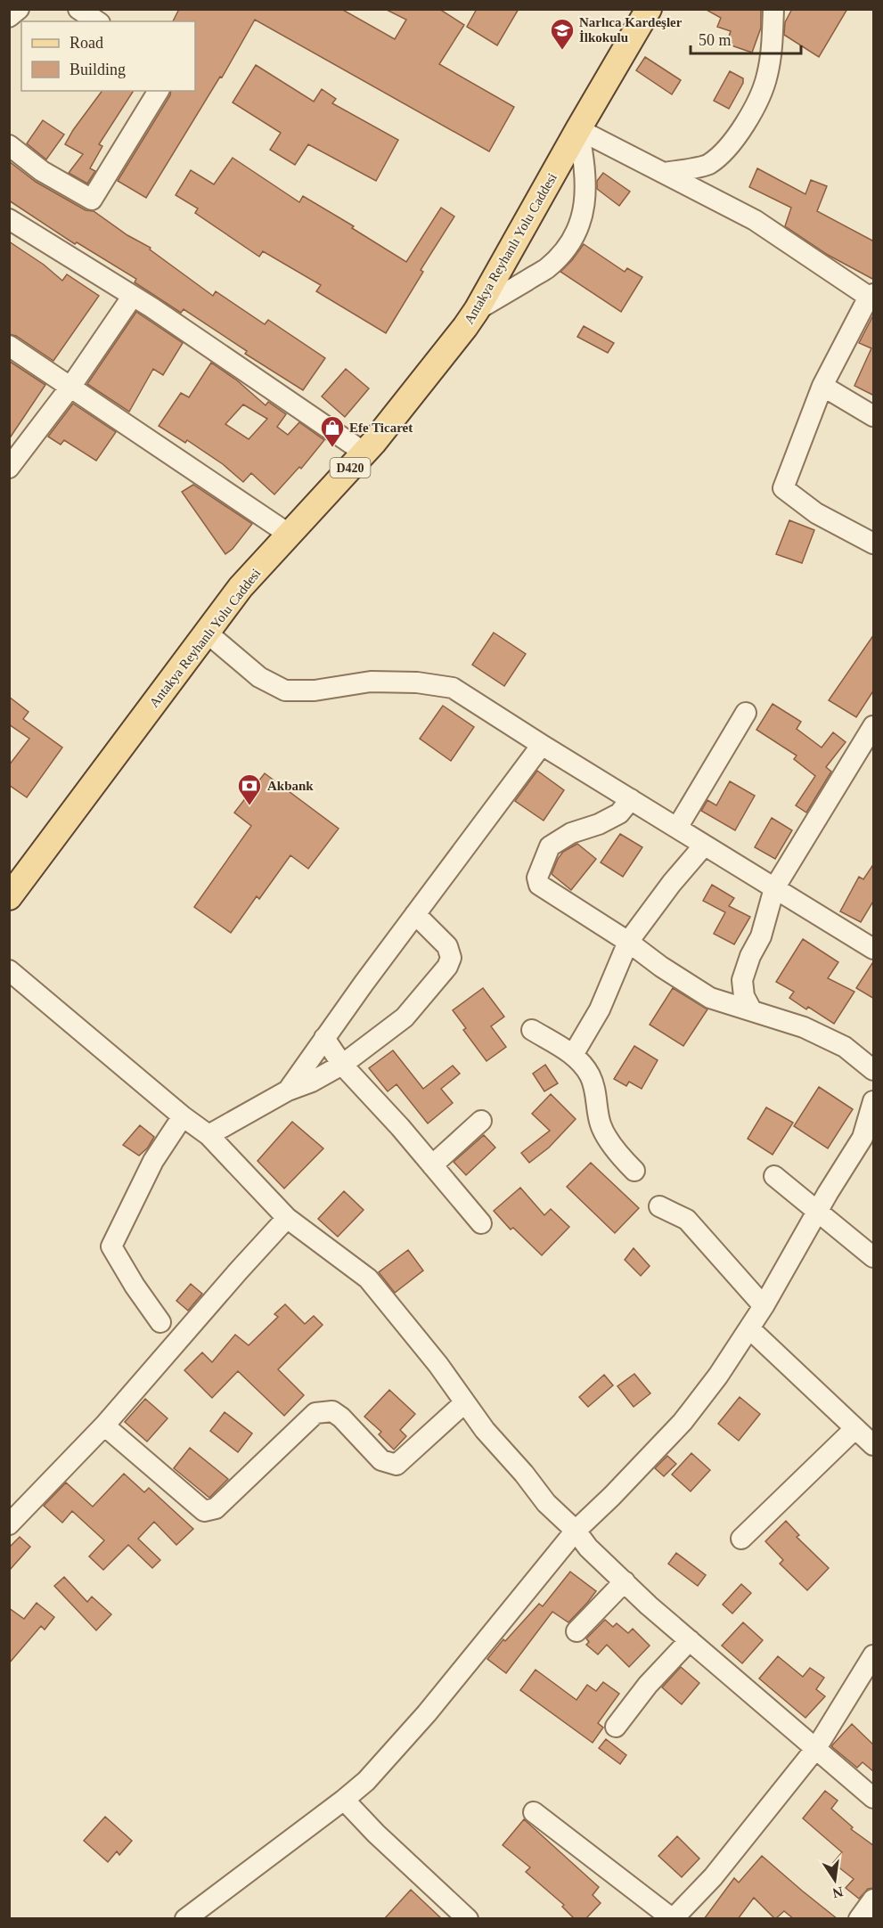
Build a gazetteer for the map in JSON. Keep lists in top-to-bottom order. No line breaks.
{"streets":{"main road":["Antakya Reyhanlı Yolu Caddesi","D420"]},"places":{"school or university":["Narlıca Kardeşler İlkokulu"],"shop":["Efe Ticaret"],"bank":["Akbank"]},"legend":["Road","Building"],"scale_bar":"50 m","north":"bottom"}
